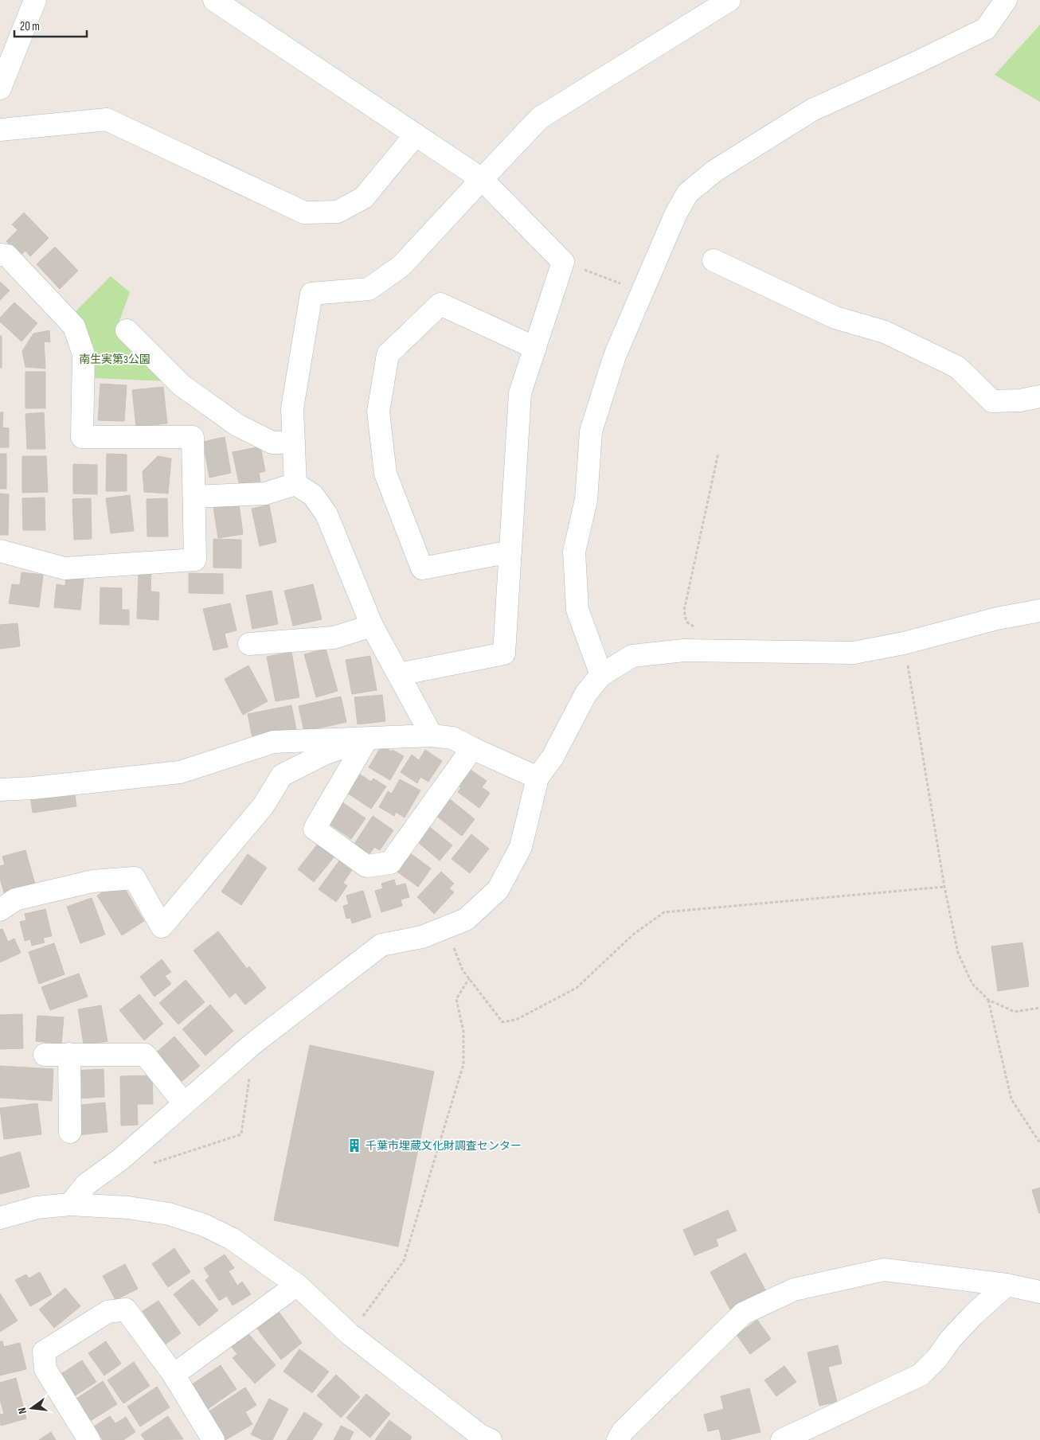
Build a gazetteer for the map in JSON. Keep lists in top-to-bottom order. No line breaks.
{"parks":["南生実第3公園"],"places":{"building":["千葉市埋蔵文化財調査センター"]},"scale_bar":"20 m","north":"left"}
